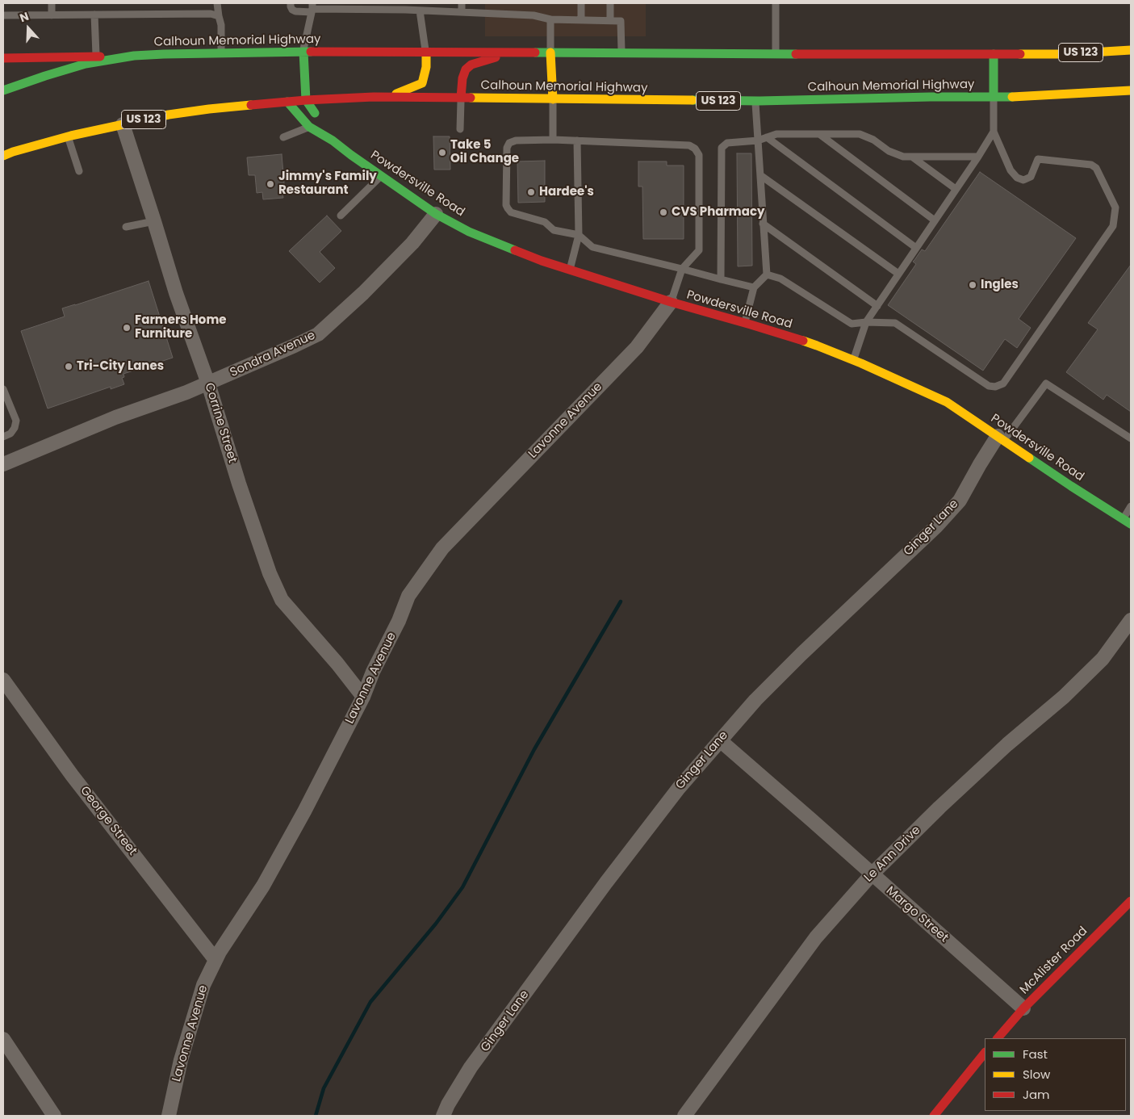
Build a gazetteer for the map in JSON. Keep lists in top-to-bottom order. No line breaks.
{"streets":{"main road":["Calhoun Memorial Highway","US 123","Powdersville Road","McAlister Road"],"street":["Sondra Avenue","Lavonne Avenue","Corrine Street","Ginger Lane","George Street","Le Ann Drive","Margo Street"]},"crossings":[["Calhoun Memorial Highway","Powdersville Road"],["Calhoun Memorial Highway","Corrine Street"],["Powdersville Road","Sondra Avenue"],["Powdersville Road","Lavonne Avenue"],["Powdersville Road","Ginger Lane"],["Sondra Avenue","Corrine Street"],["Lavonne Avenue","Corrine Street"],["Lavonne Avenue","George Street"],["Ginger Lane","Margo Street"],["Le Ann Drive","Margo Street"],["Margo Street","McAlister Road"]],"places":["Take 5 Oil Change","Jimmy's Family Restaurant","Hardee's","CVS Pharmacy","Ingles","Farmers Home Furniture","Tri-City Lanes"],"legend":["Fast","Slow","Jam"],"north":"top"}
